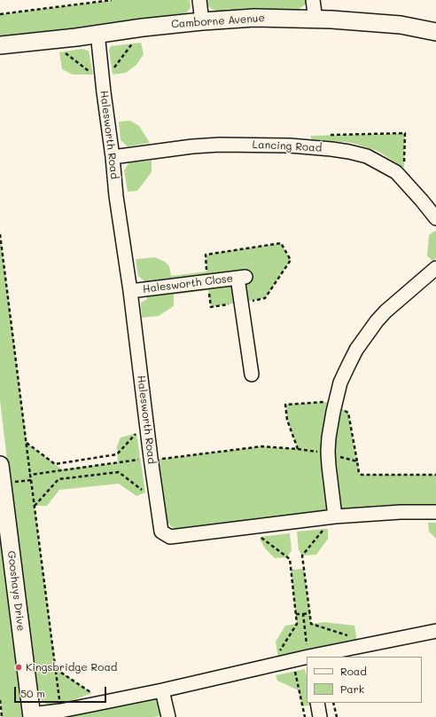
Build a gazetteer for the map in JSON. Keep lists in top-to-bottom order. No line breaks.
{"streets":{"street":["Camborne Avenue","Halesworth Road","Lancing Road","Halesworth Close","Gooshays Drive"]},"crossings":[["Camborne Avenue","Halesworth Road"],["Halesworth Road","Lancing Road"],["Halesworth Road","Halesworth Close"]],"places":["Kingsbridge Road"],"legend":["Road","Park"],"scale_bar":"50 m"}
